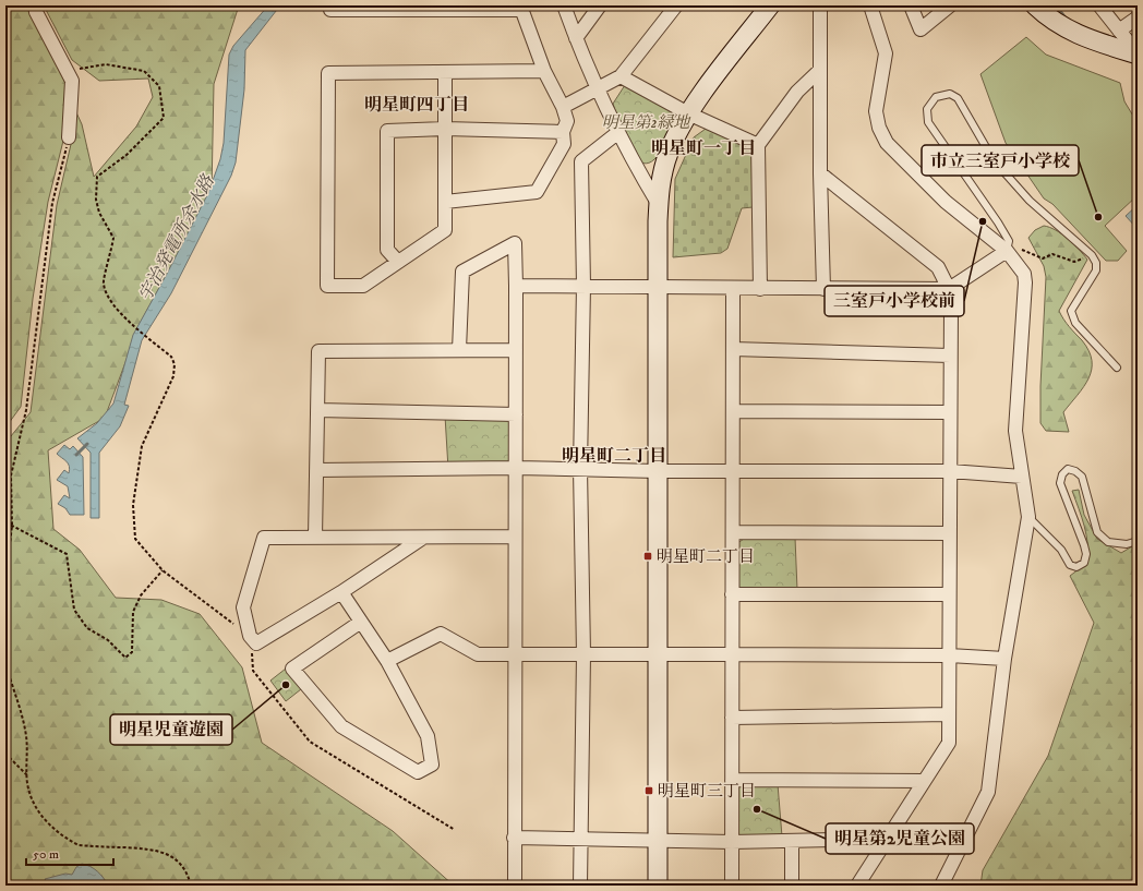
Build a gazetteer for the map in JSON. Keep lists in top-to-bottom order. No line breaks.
{"districts":["明星町四丁目","明星町一丁目","明星町二丁目"],"water":["宇治発電所余水路"],"parks":["明星第2緑地"],"places":{"other":["市立三室戸小学校","三室戸小学校前","明星児童遊園","明星第2児童公園"],"transit":["明星町二丁目","明星町三丁目"]},"scale_bar":"50 m"}
